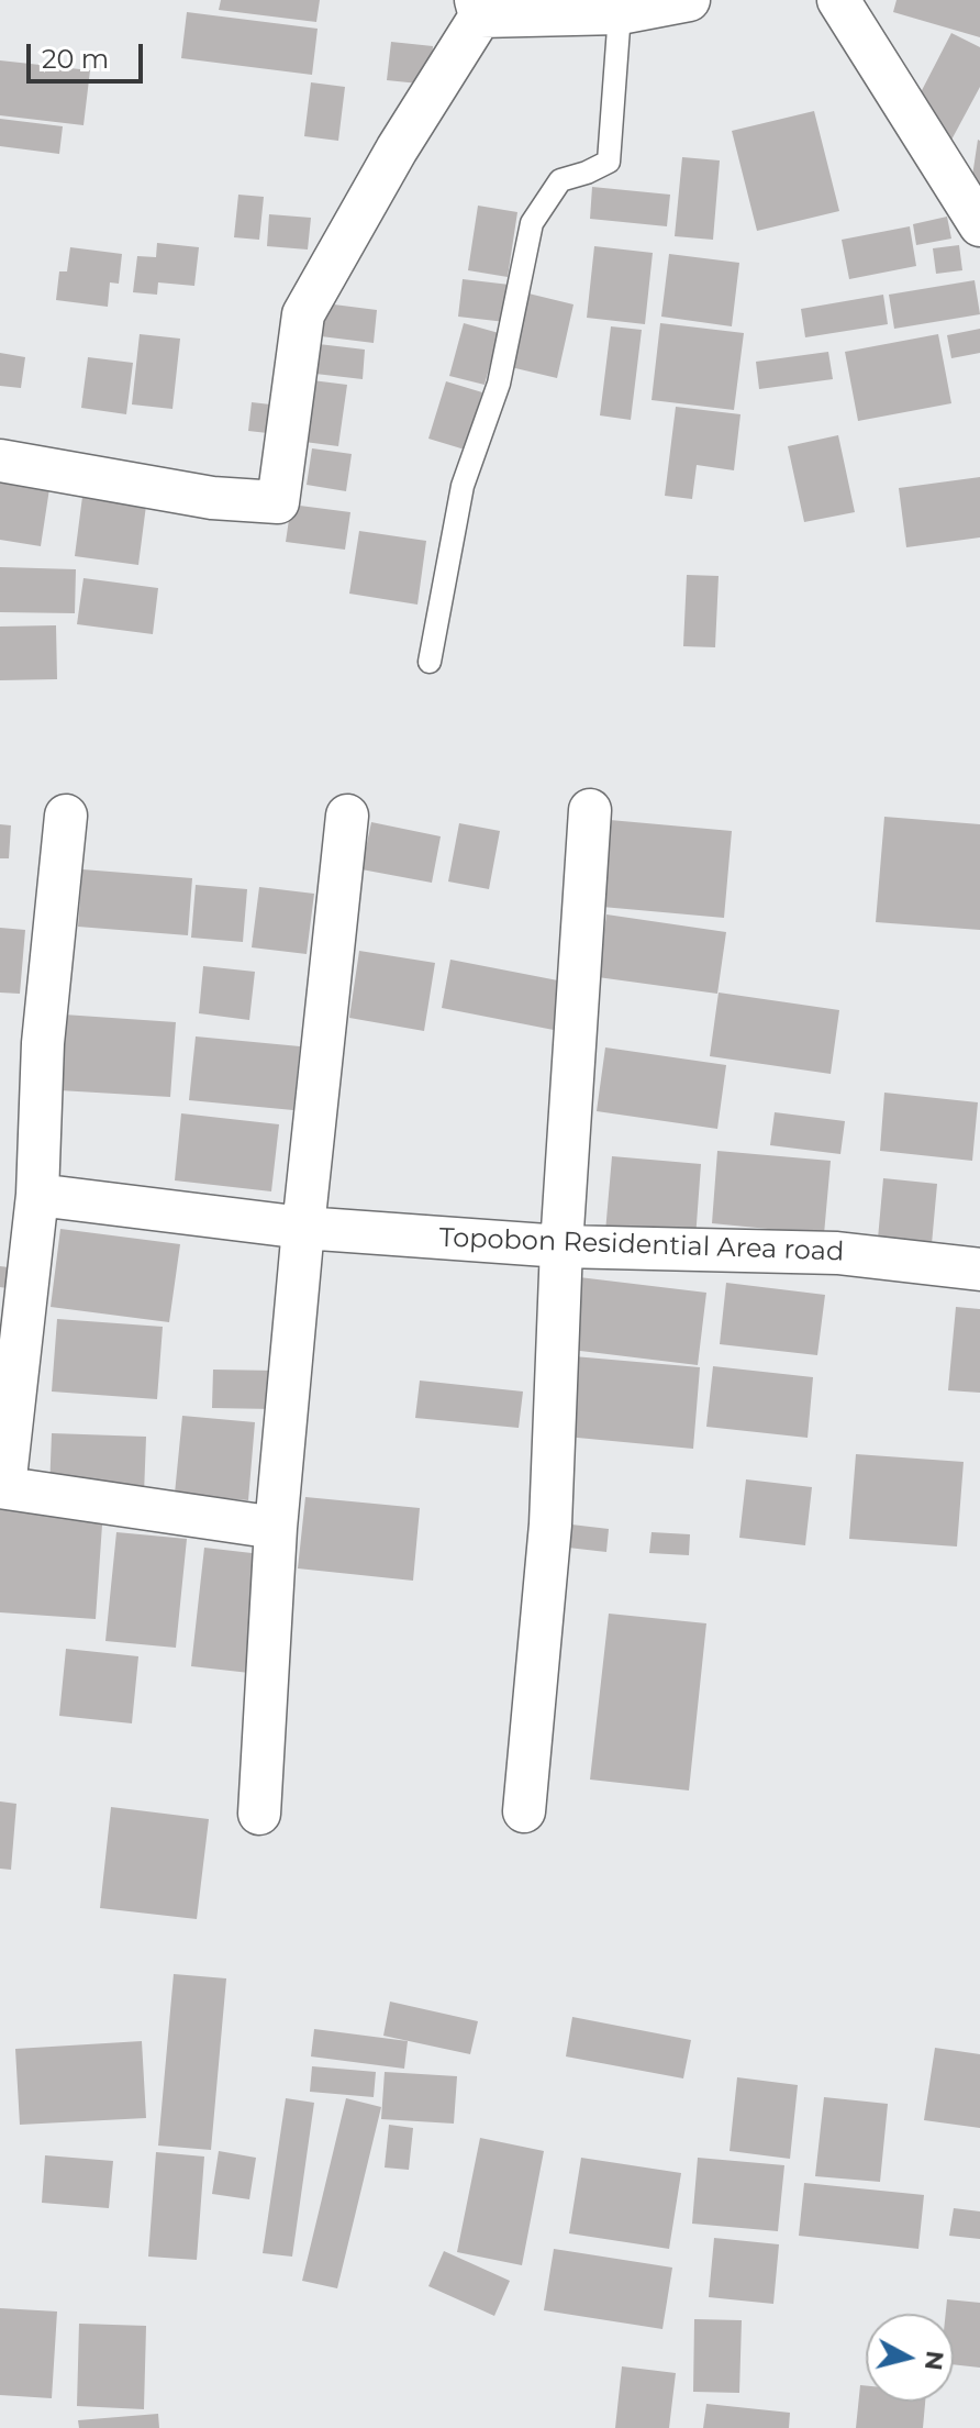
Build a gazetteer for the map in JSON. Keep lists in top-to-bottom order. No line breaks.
{"streets":{"street":["Topobon Residential Area road"]},"scale_bar":"20 m","north":"right"}
